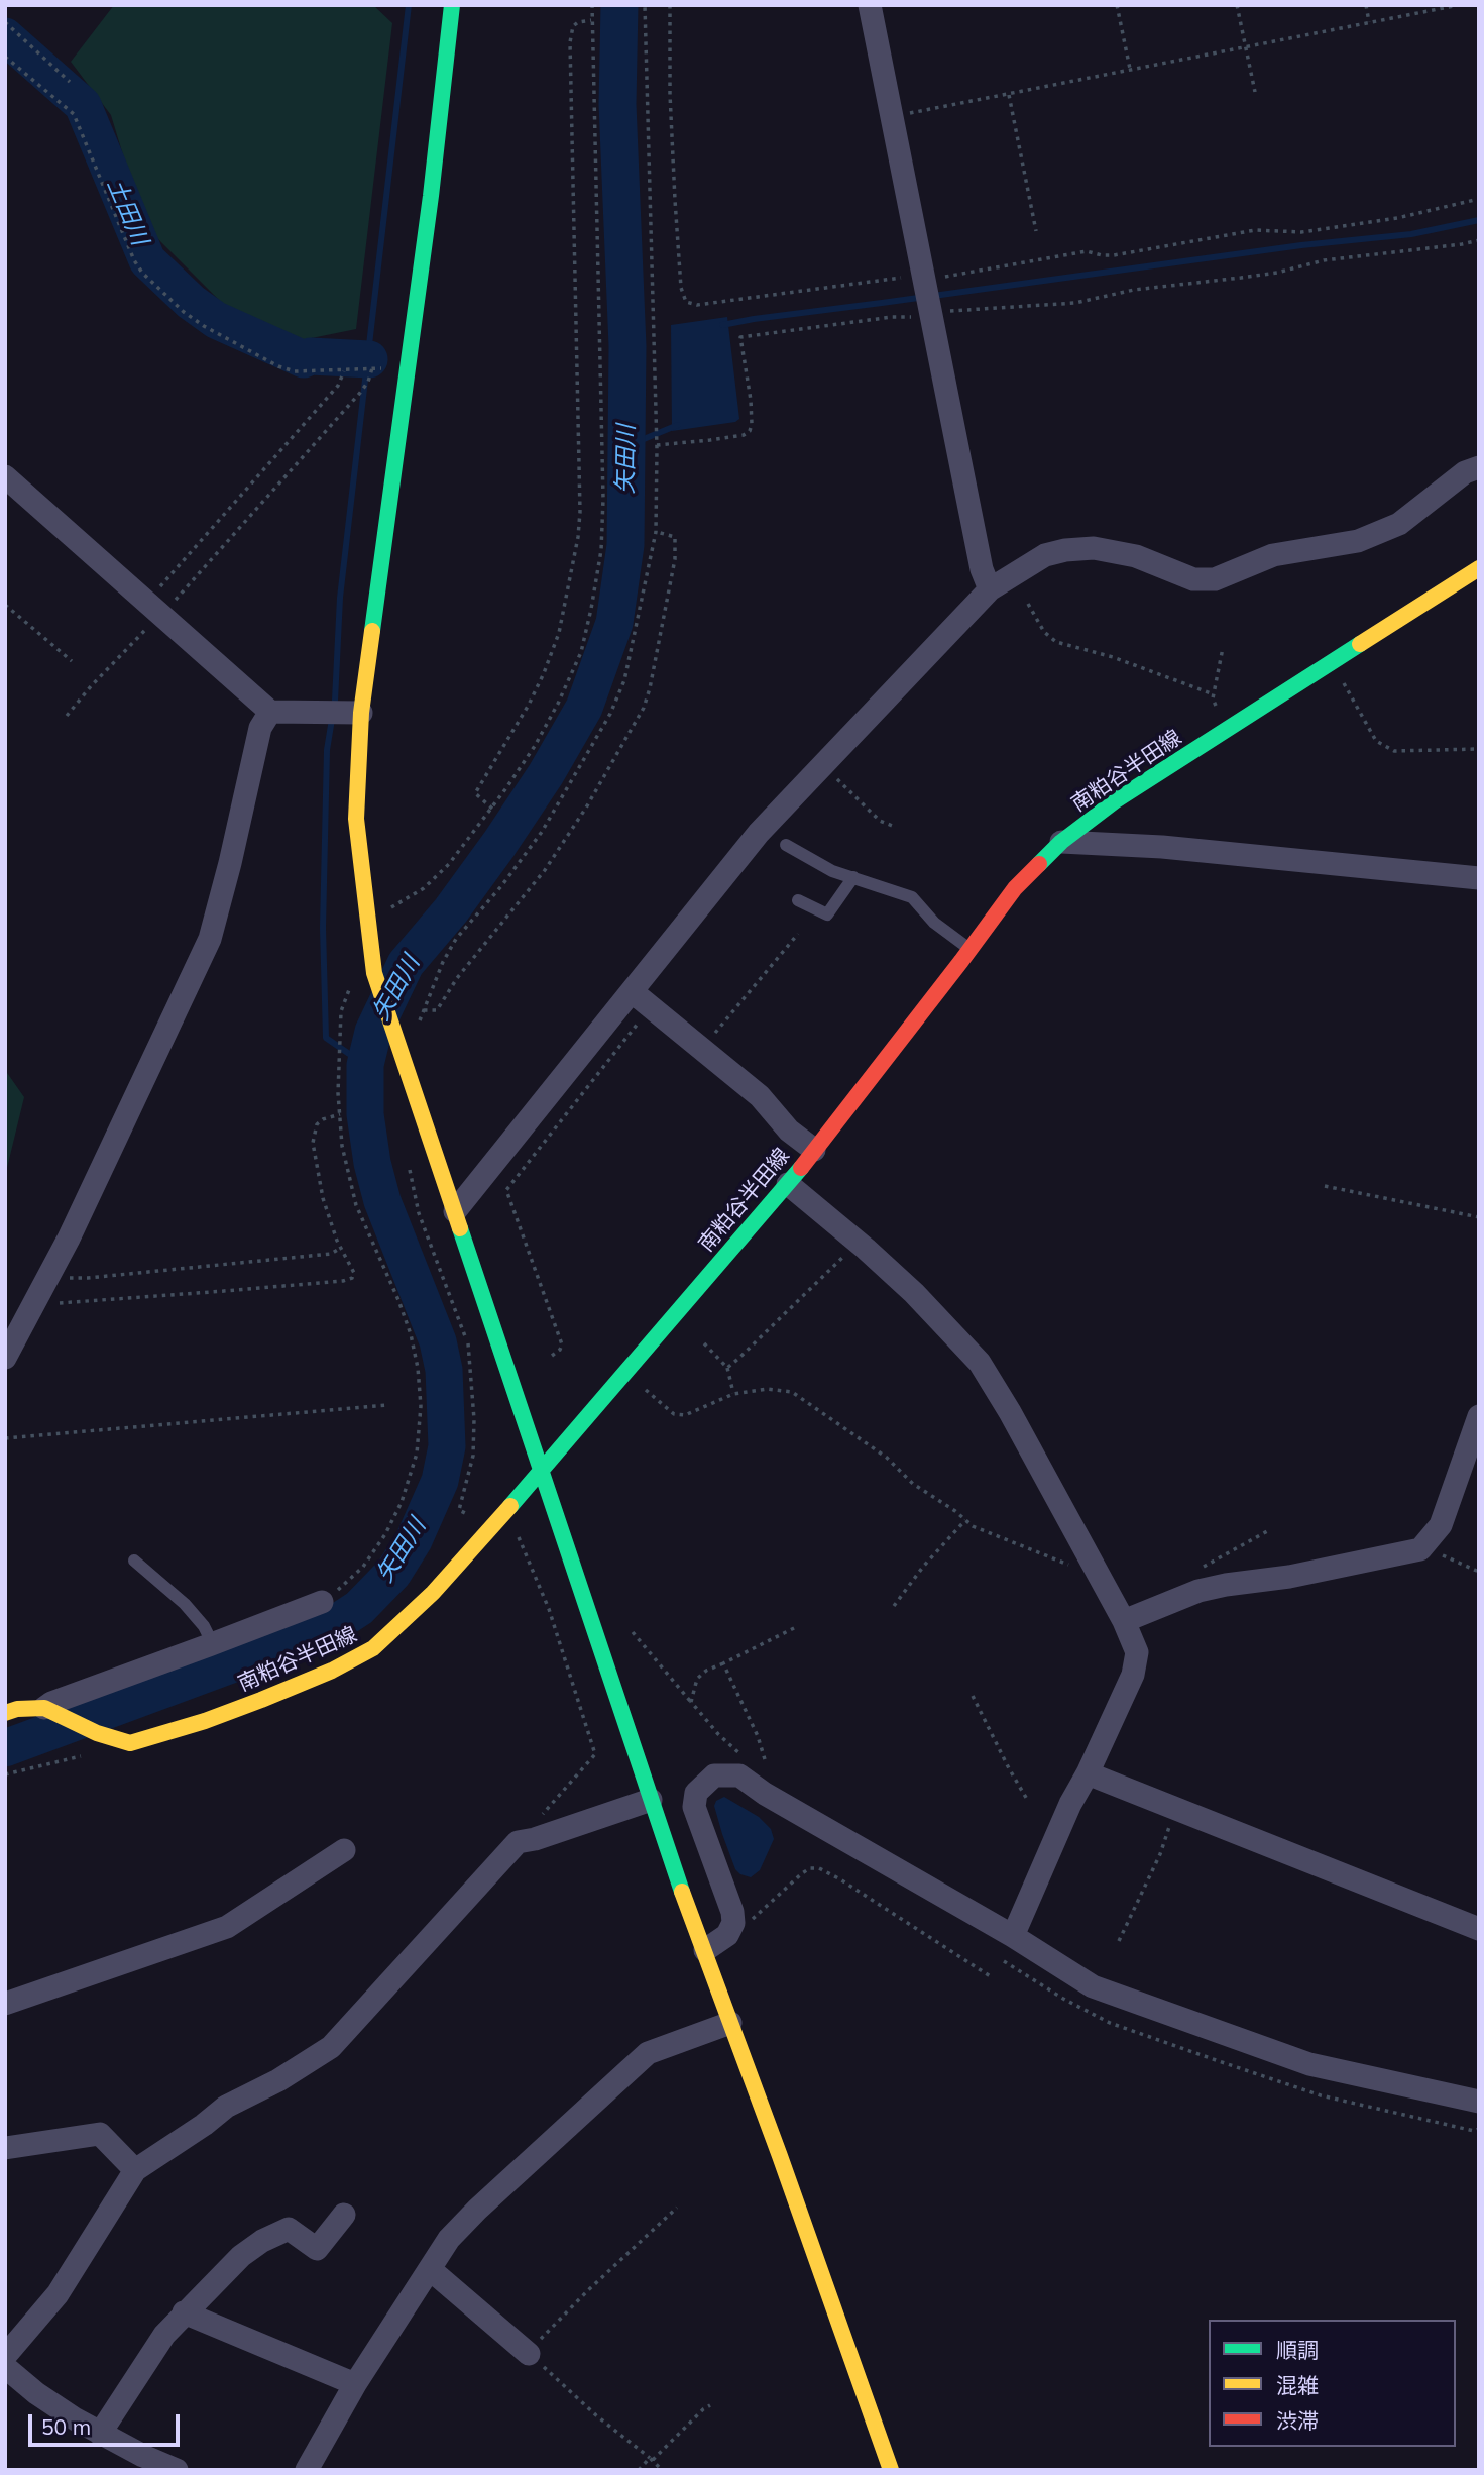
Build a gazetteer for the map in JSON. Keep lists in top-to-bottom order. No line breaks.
{"streets":{"street":["南粕谷半田線"]},"water":["土田川","矢田川"],"legend":["順調","混雑","渋滞"],"scale_bar":"50 m"}
